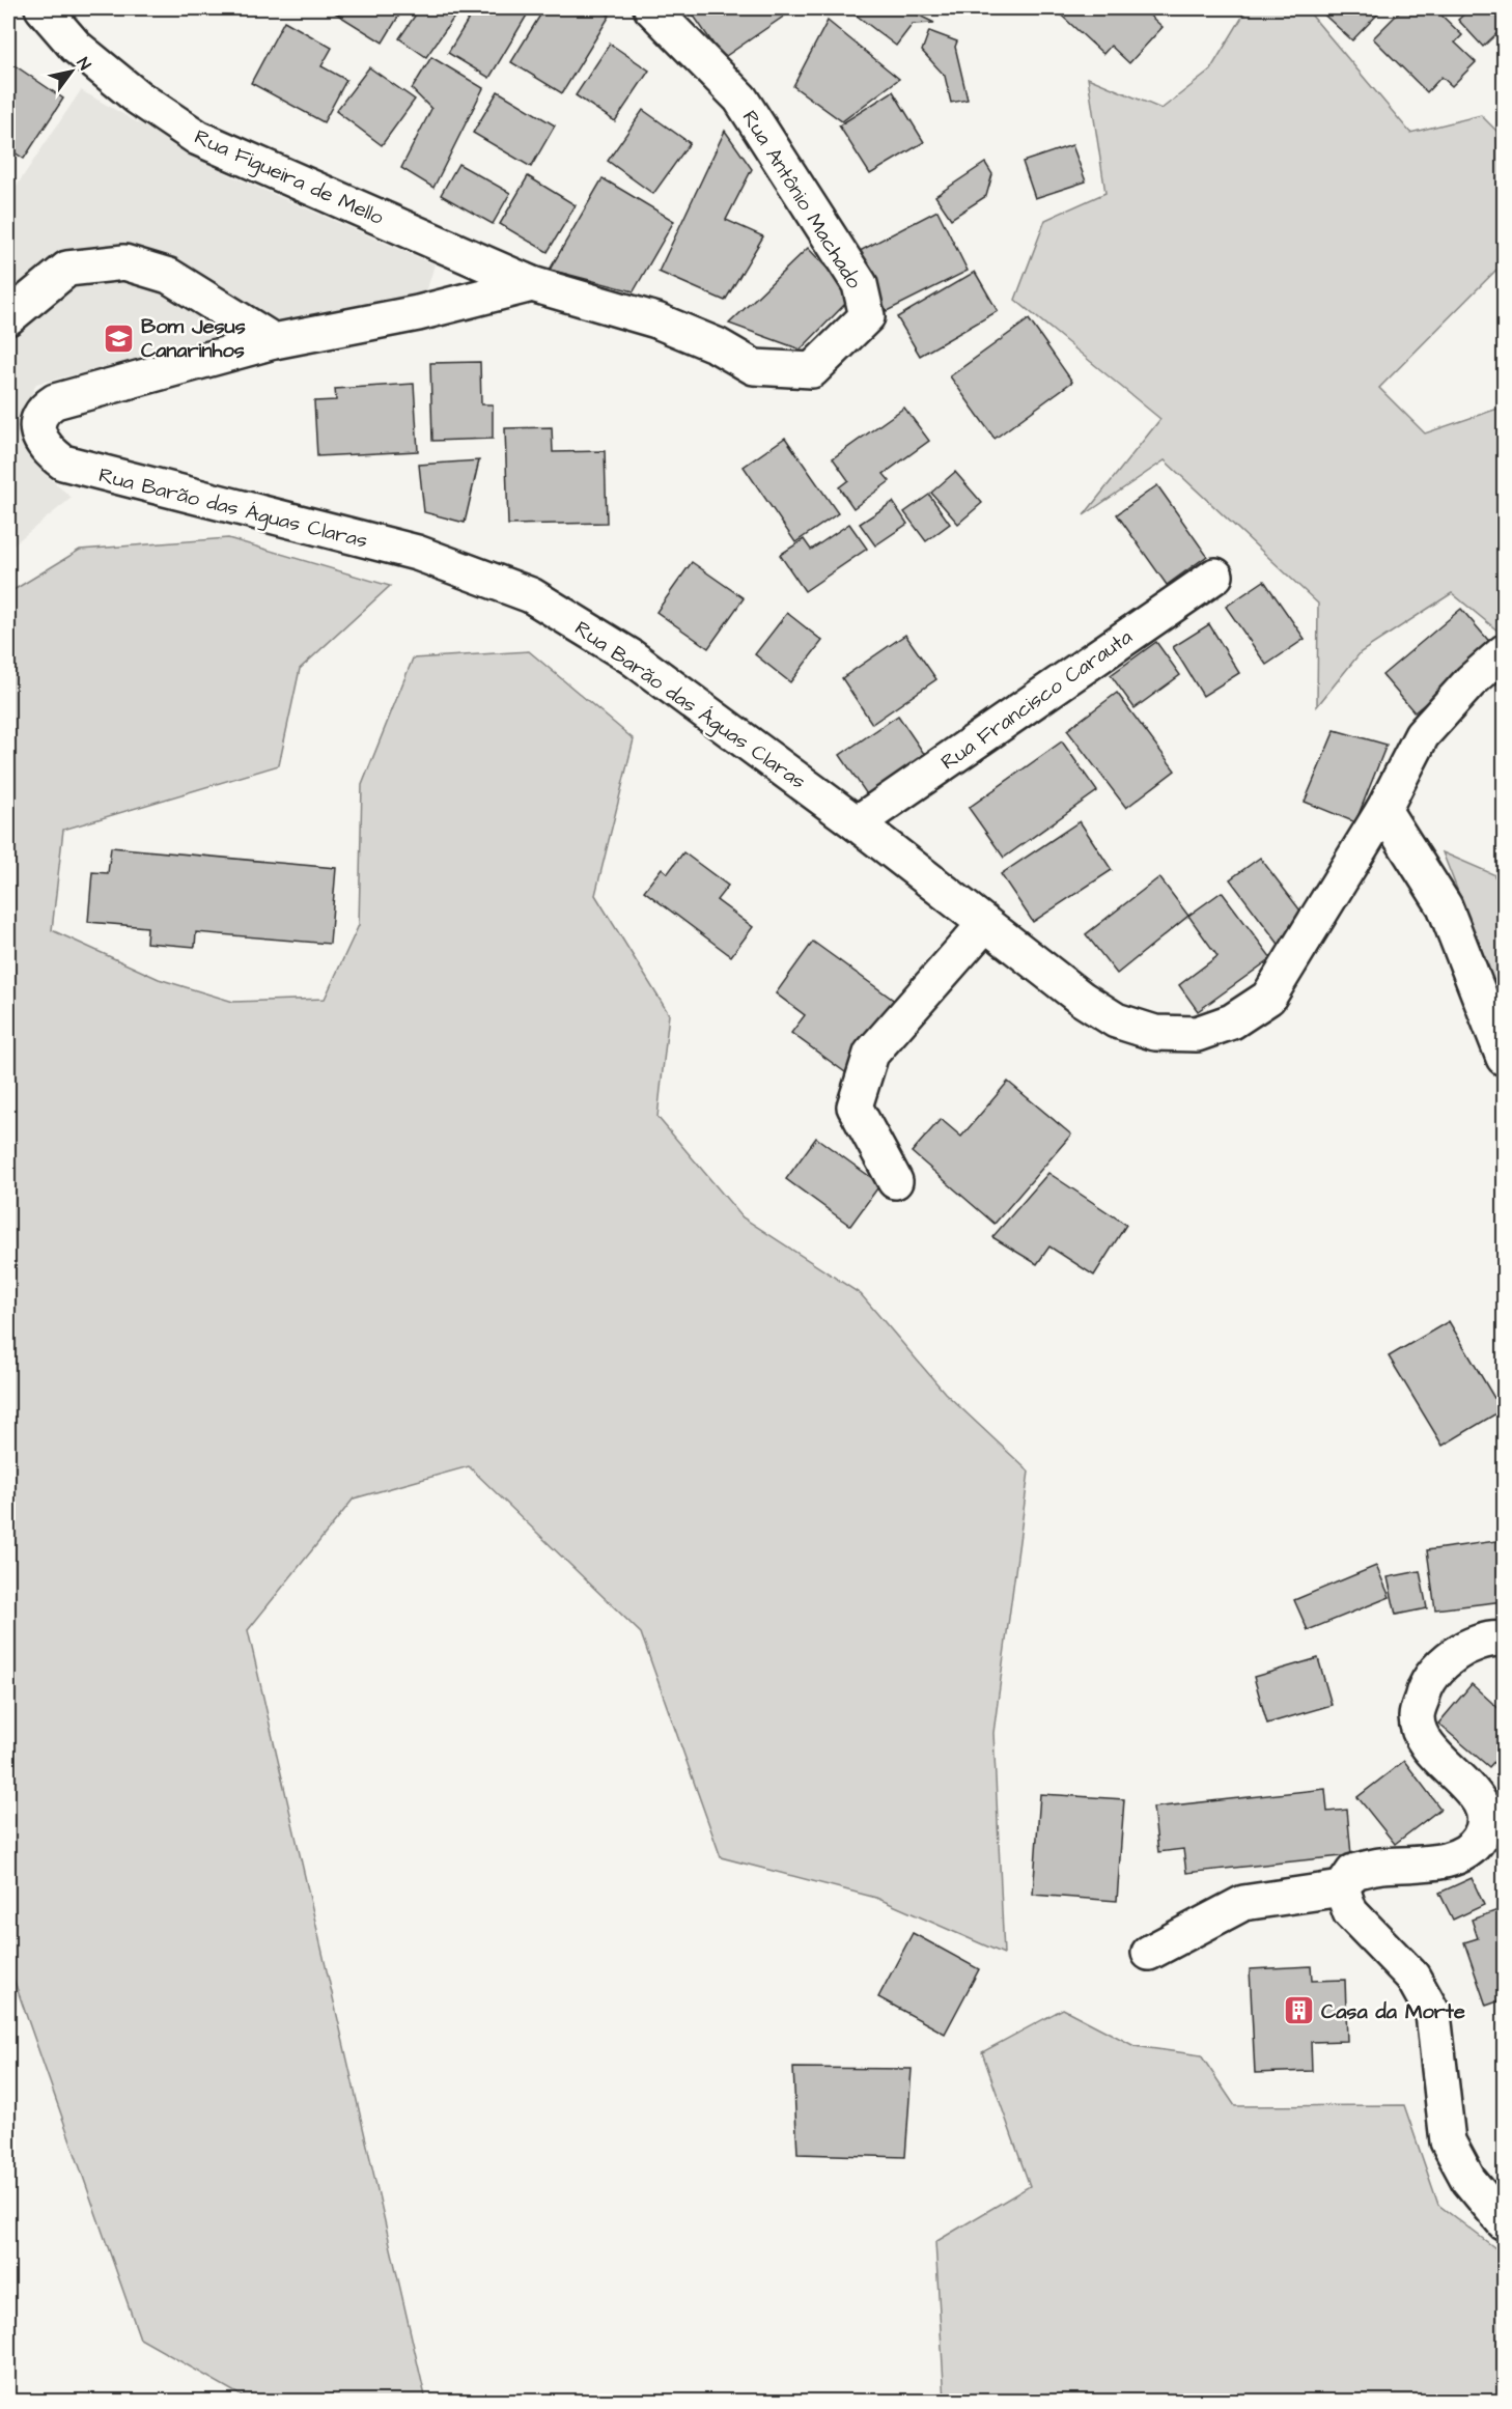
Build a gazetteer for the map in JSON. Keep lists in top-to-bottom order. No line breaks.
{"streets":{"street":["Rua Figueira de Mello","Rua Antônio Machado","Rua Barão das Águas Claras","Rua Francisco Carauta"]},"crossings":[["Rua Figueira de Mello","Rua Antônio Machado"],["Rua Figueira de Mello","Rua Barão das Águas Claras"],["Rua Antônio Machado","Rua Barão das Águas Claras"],["Rua Barão das Águas Claras","Rua Francisco Carauta"]],"places":{"school or university":["Bom Jesus Canarinhos"],"building":["Casa da Morte"]},"north":"top right"}
